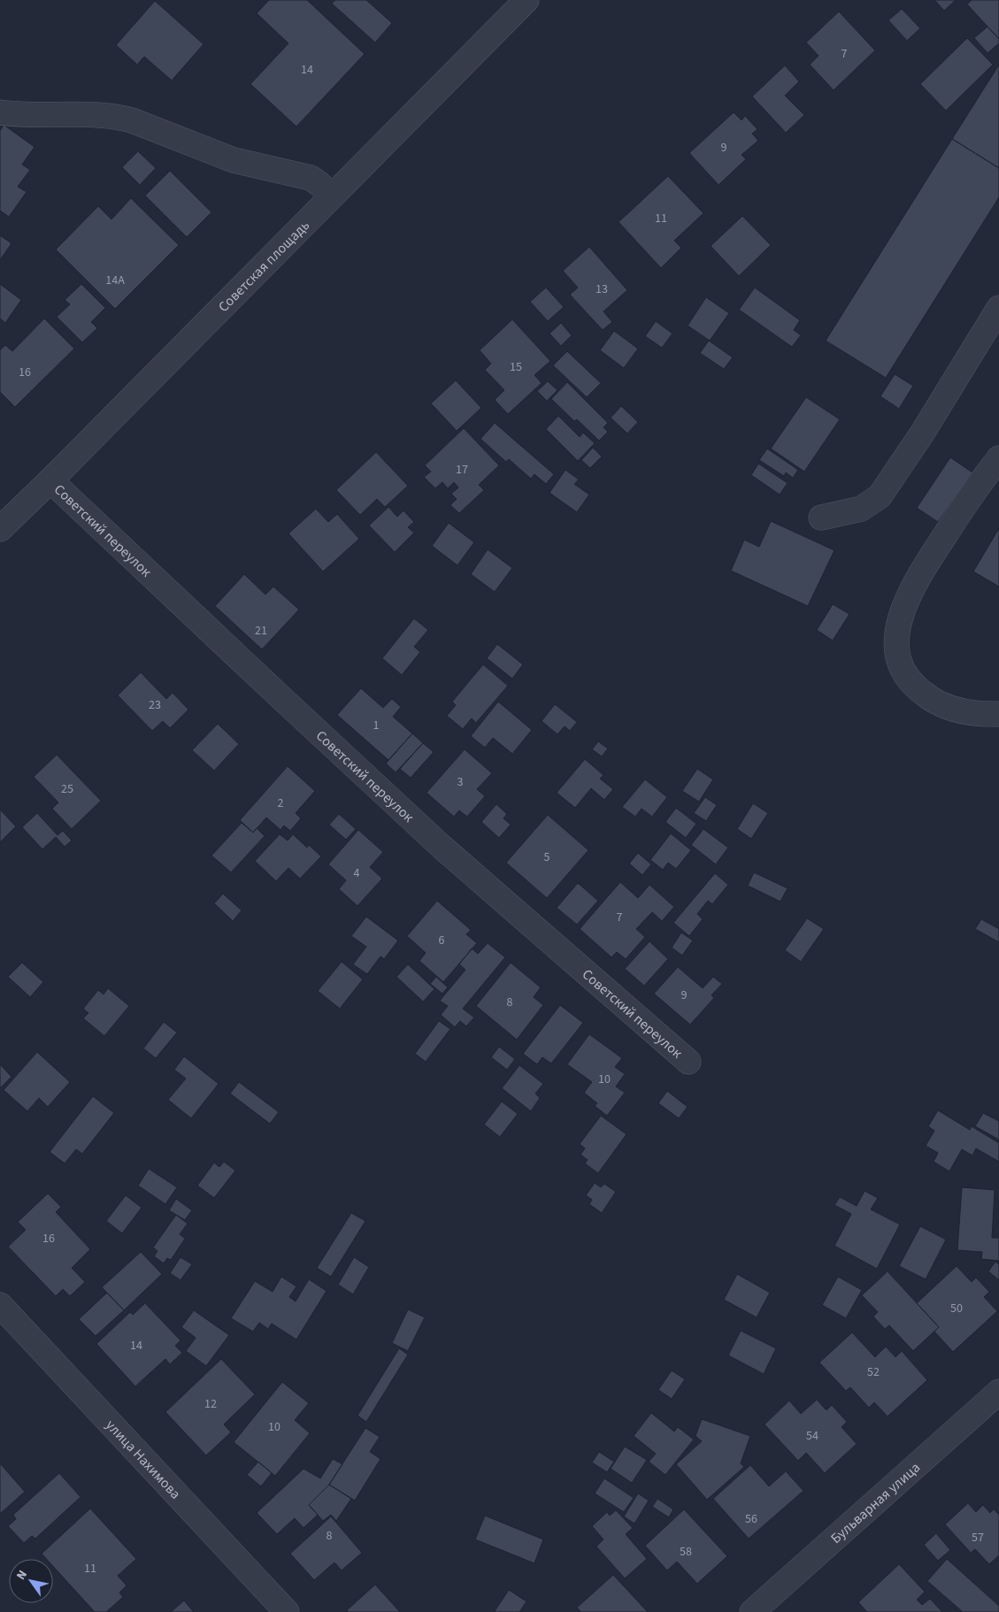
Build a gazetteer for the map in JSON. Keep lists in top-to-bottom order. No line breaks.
{"streets":{"street":["Советская площадь","Советский переулок","улица Нахимова","Бульварная улица"]},"crossings":[["Советская площадь","Советский переулок"]],"house_numbers":["7","14","9","11","14А","13","15","16","17","21","23","1","3","25","2","5","4","7","6","9","8","10","16","50","14","52","12","10","54","56","8","57","58","11"],"north":"top left"}
